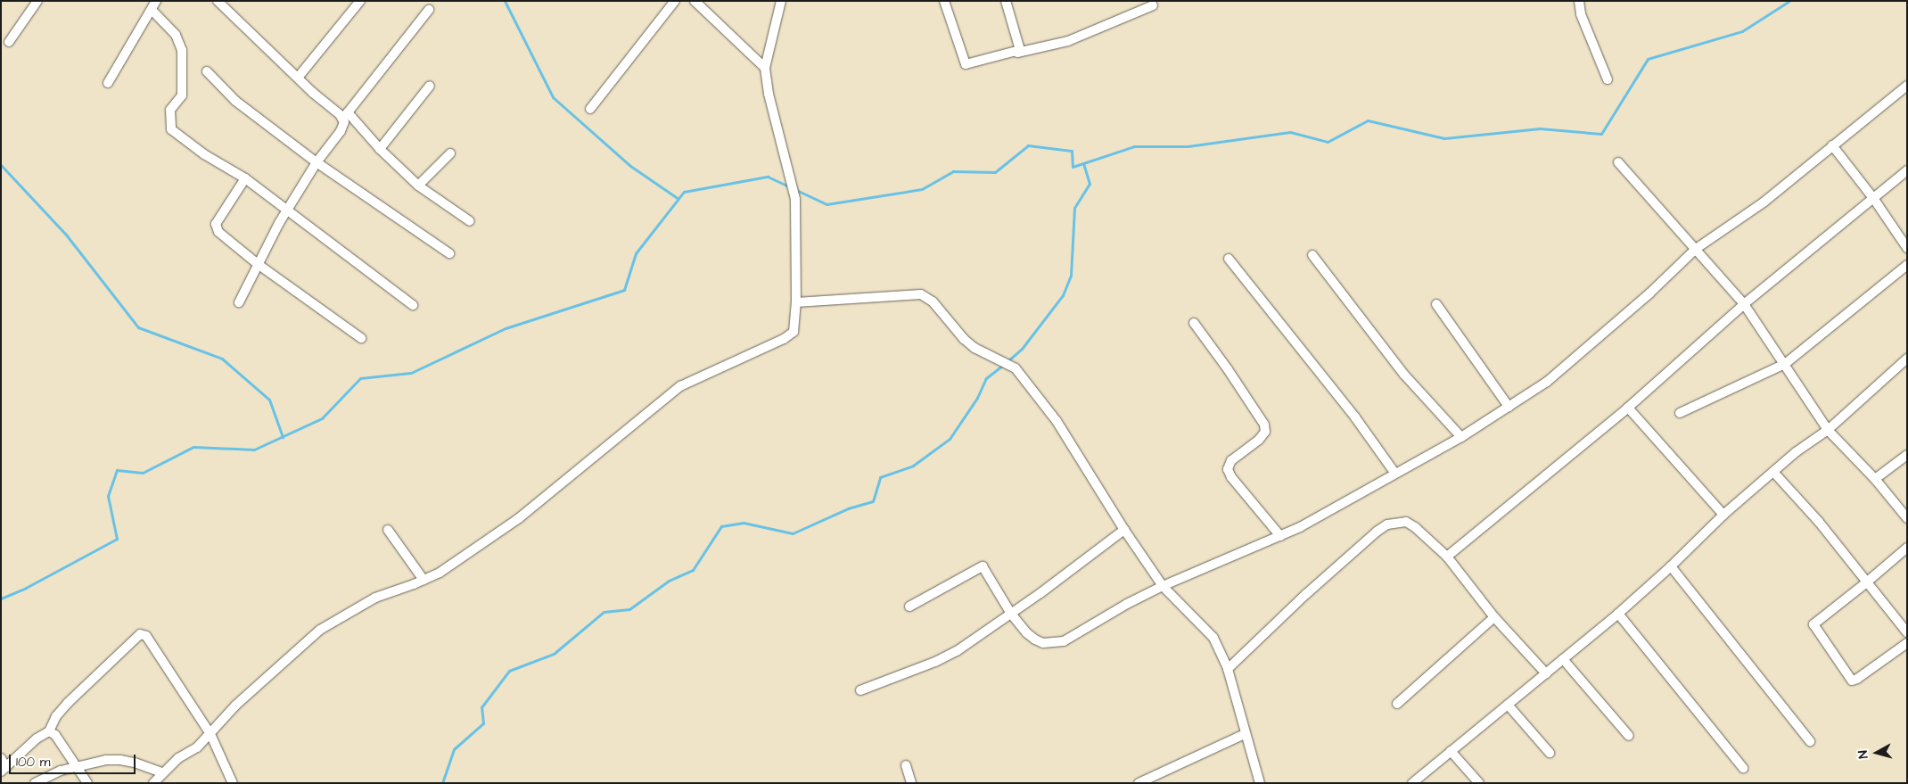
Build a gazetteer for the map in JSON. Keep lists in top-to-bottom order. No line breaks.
{"scale_bar":"100 m","north":"left"}
